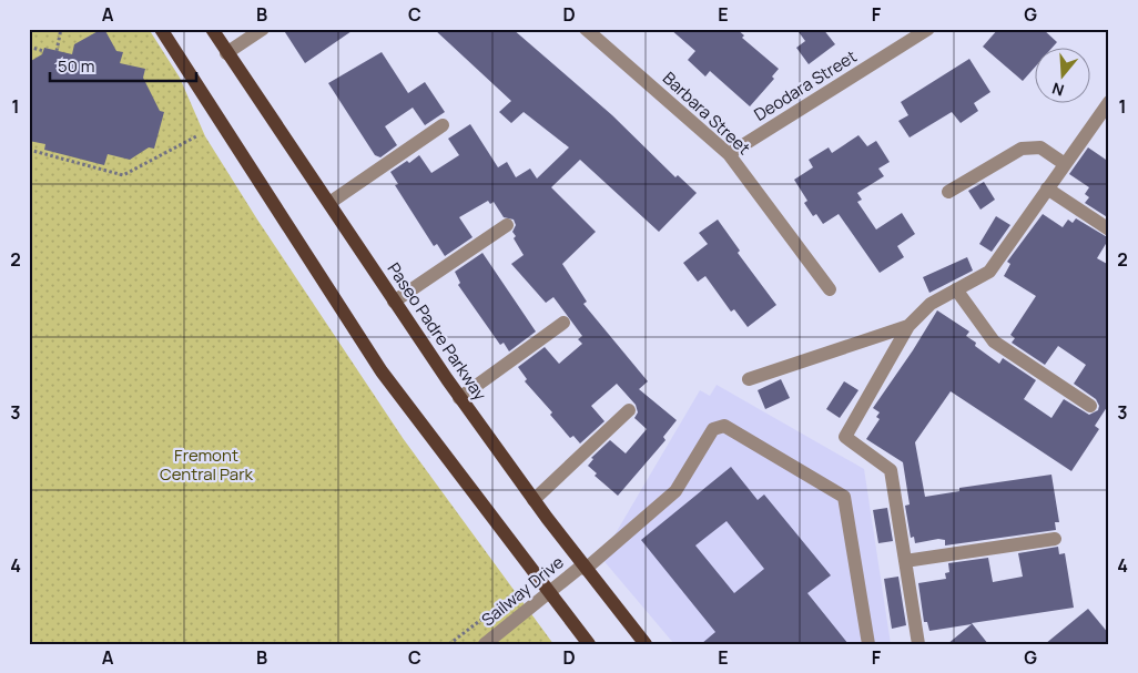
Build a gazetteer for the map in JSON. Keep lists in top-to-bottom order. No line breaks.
{"streets":{"main road":["Paseo Padre Parkway"],"street":["Deodara Street","Barbara Street","Sailway Drive"]},"crossings":[["Deodara Street","Barbara Street"],["Paseo Padre Parkway","Sailway Drive"]],"parks":["Fremont Central Park"],"scale_bar":"50 m","north":"bottom","grid":{"columns":["A","B","C","D","E","F","G"],"rows":["1","2","3","4"]}}
